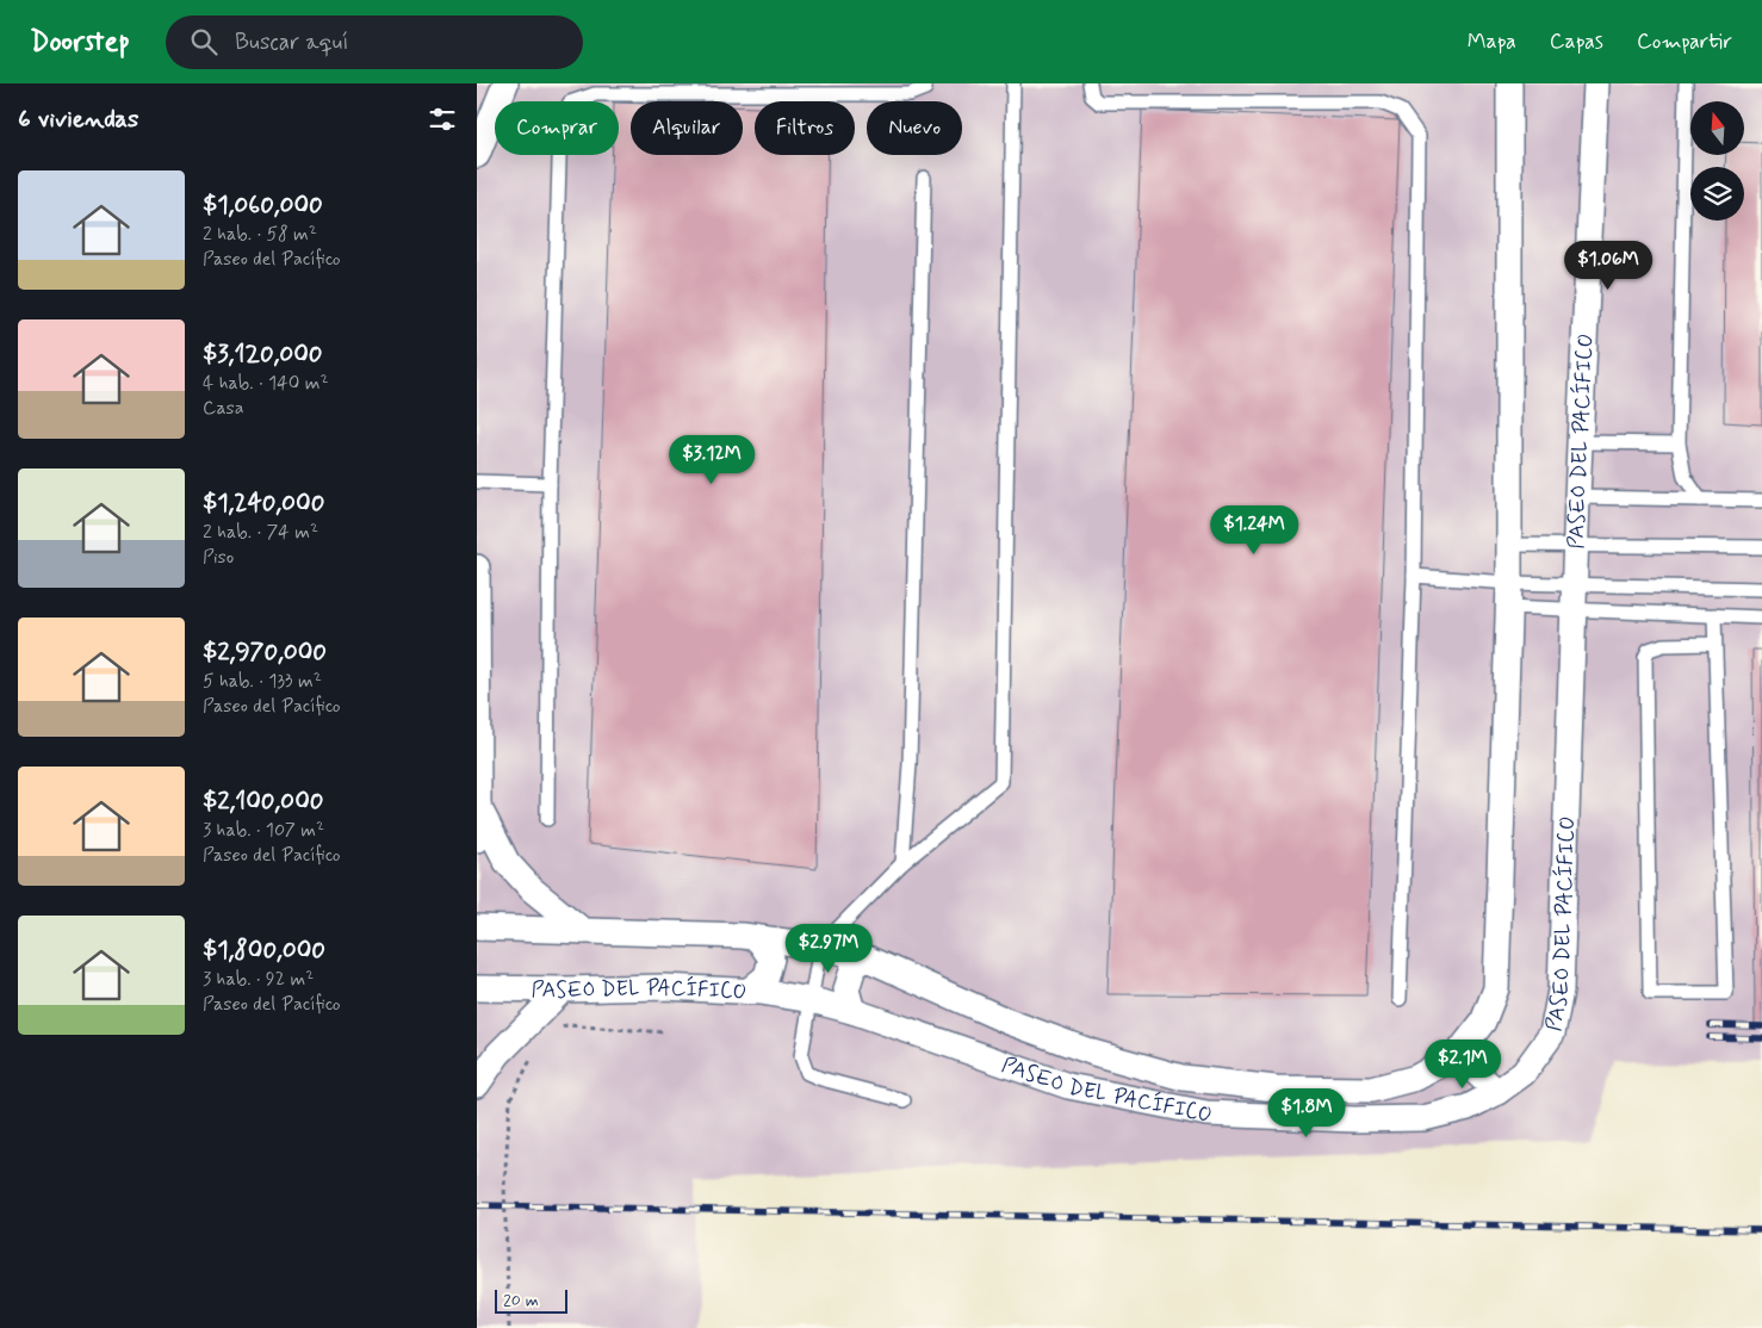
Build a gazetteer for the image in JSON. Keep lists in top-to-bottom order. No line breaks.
{"streets":{"street":["PASEO DEL PACÍFICO"]},"scale_bar":"20 m","north":"top","page":{"header":"Doorstep","search":"Buscar aquí","nav":["Mapa","Capas","Compartir"],"heading":"6 viviendas","chip":["Comprar","Alquilar","Filtros","Nuevo"],"list":[{"name":"$1,060,000","note":"2 hab. · 58 m² · Paseo del Pacífico"},{"name":"$3,120,000","note":"4 hab. · 140 m² · Casa"},{"name":"$1,240,000","note":"2 hab. · 74 m² · Piso"},{"name":"$2,970,000","note":"5 hab. · 133 m² · Paseo del Pacífico"},{"name":"$2,100,000","note":"3 hab. · 107 m² · Paseo del Pacífico"},{"name":"$1,800,000","note":"3 hab. · 92 m² · Paseo del Pacífico"}],"price":["$1.06M","$3.12M","$1.24M","$2.97M","$2.1M","$1.8M"],"scale":"20 m"}}
